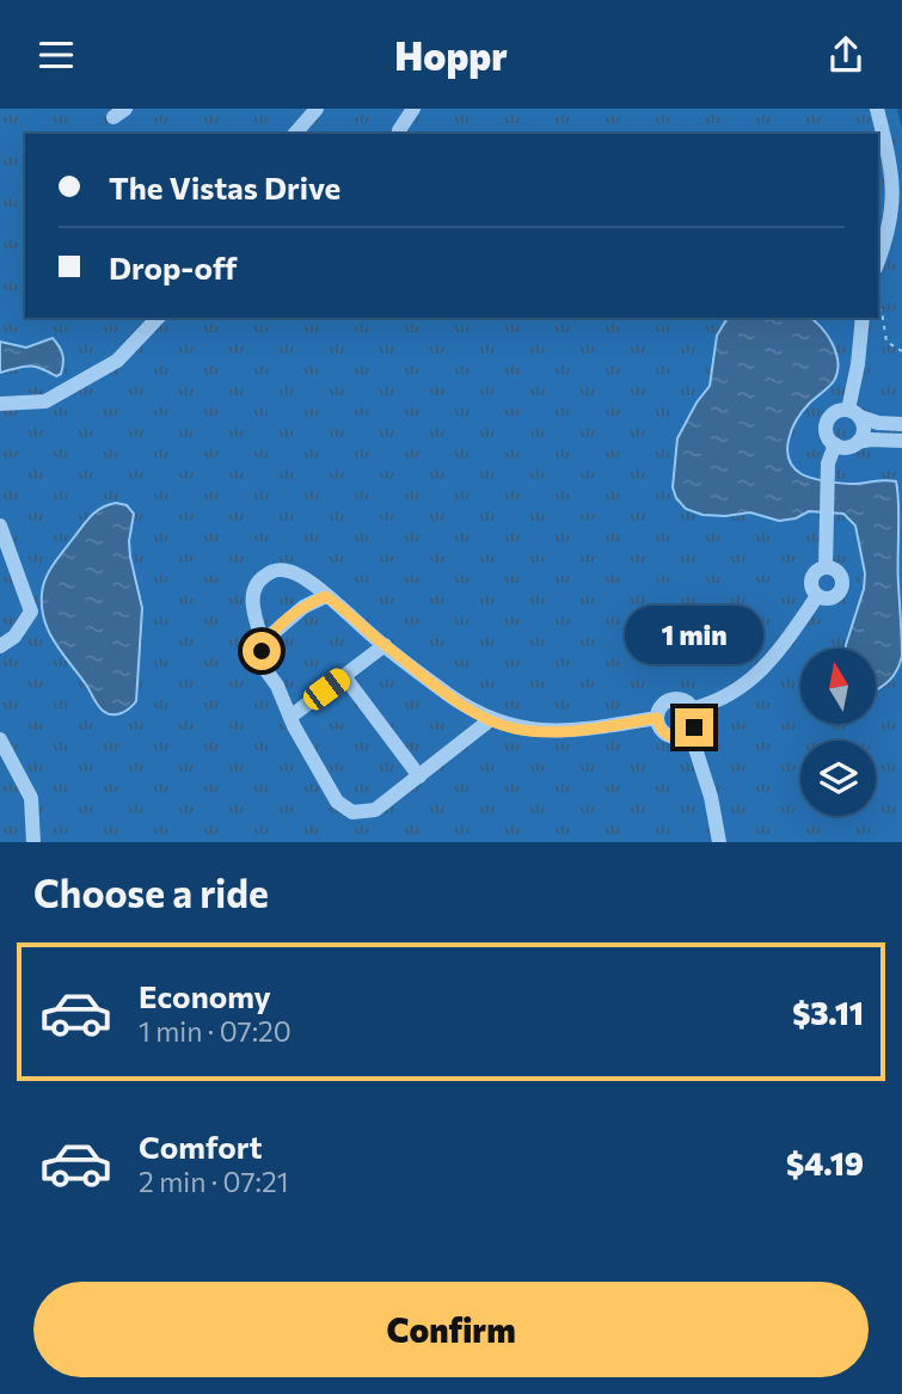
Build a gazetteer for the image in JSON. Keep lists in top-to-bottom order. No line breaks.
{"north":"top","page":{"header":"Hoppr","banner":["The Vistas Drive","Drop-off"],"bubble":"1 min","heading":"Choose a ride","list":[{"name":"Economy","note":"1 min · 07:20","value":"$3.11"},{"name":"Comfort","note":"2 min · 07:21","value":"$4.19"}],"buttons":"Confirm"}}
